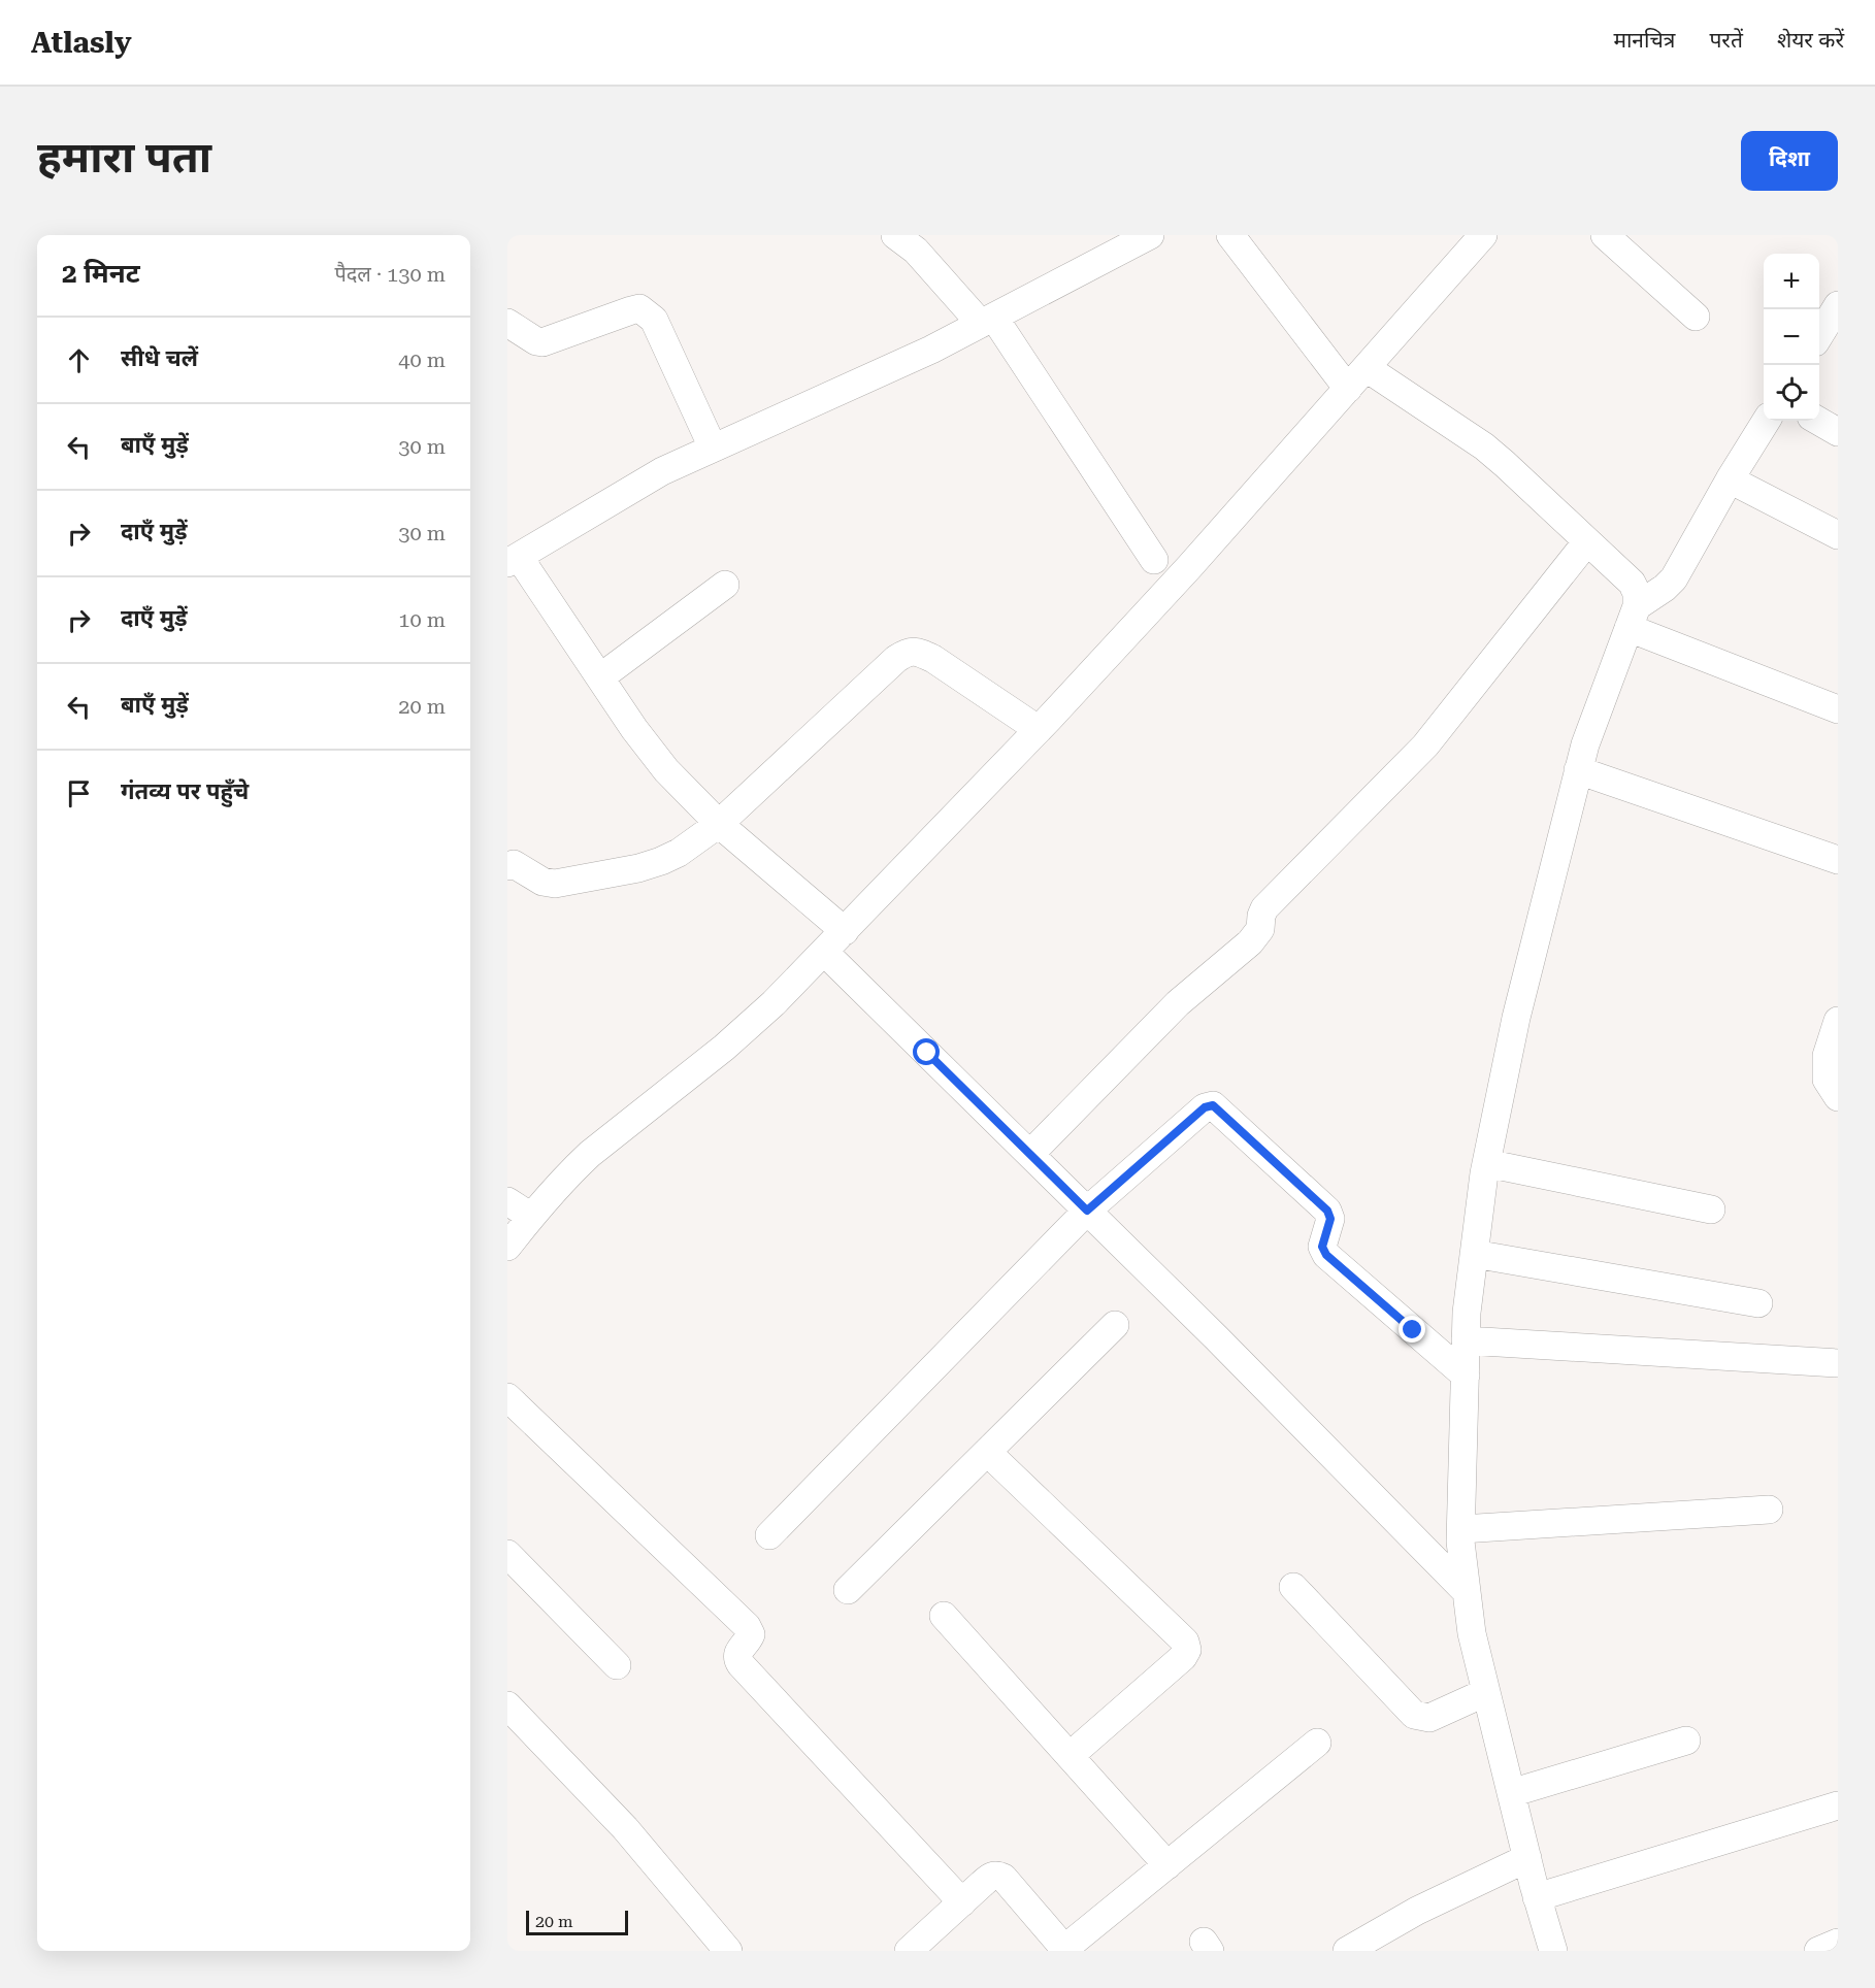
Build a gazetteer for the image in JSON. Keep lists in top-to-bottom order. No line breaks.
{"scale_bar":"20 m","page":{"header":"Atlasly","nav":["मानचित्र","परतें","शेयर करें"],"buttons":"दिशा","title":"हमारा पता","heading":["2 मिनट","पैदल · 130 m"],"map_buttons":["+","−"],"list":[["सीधे चलें","40 m"],["बाएँ मुड़ें","30 m"],["दाएँ मुड़ें","30 m"],["दाएँ मुड़ें","10 m"],["बाएँ मुड़ें","20 m"],"गंतव्य पर पहुँचे"],"scale":"20 m"}}
